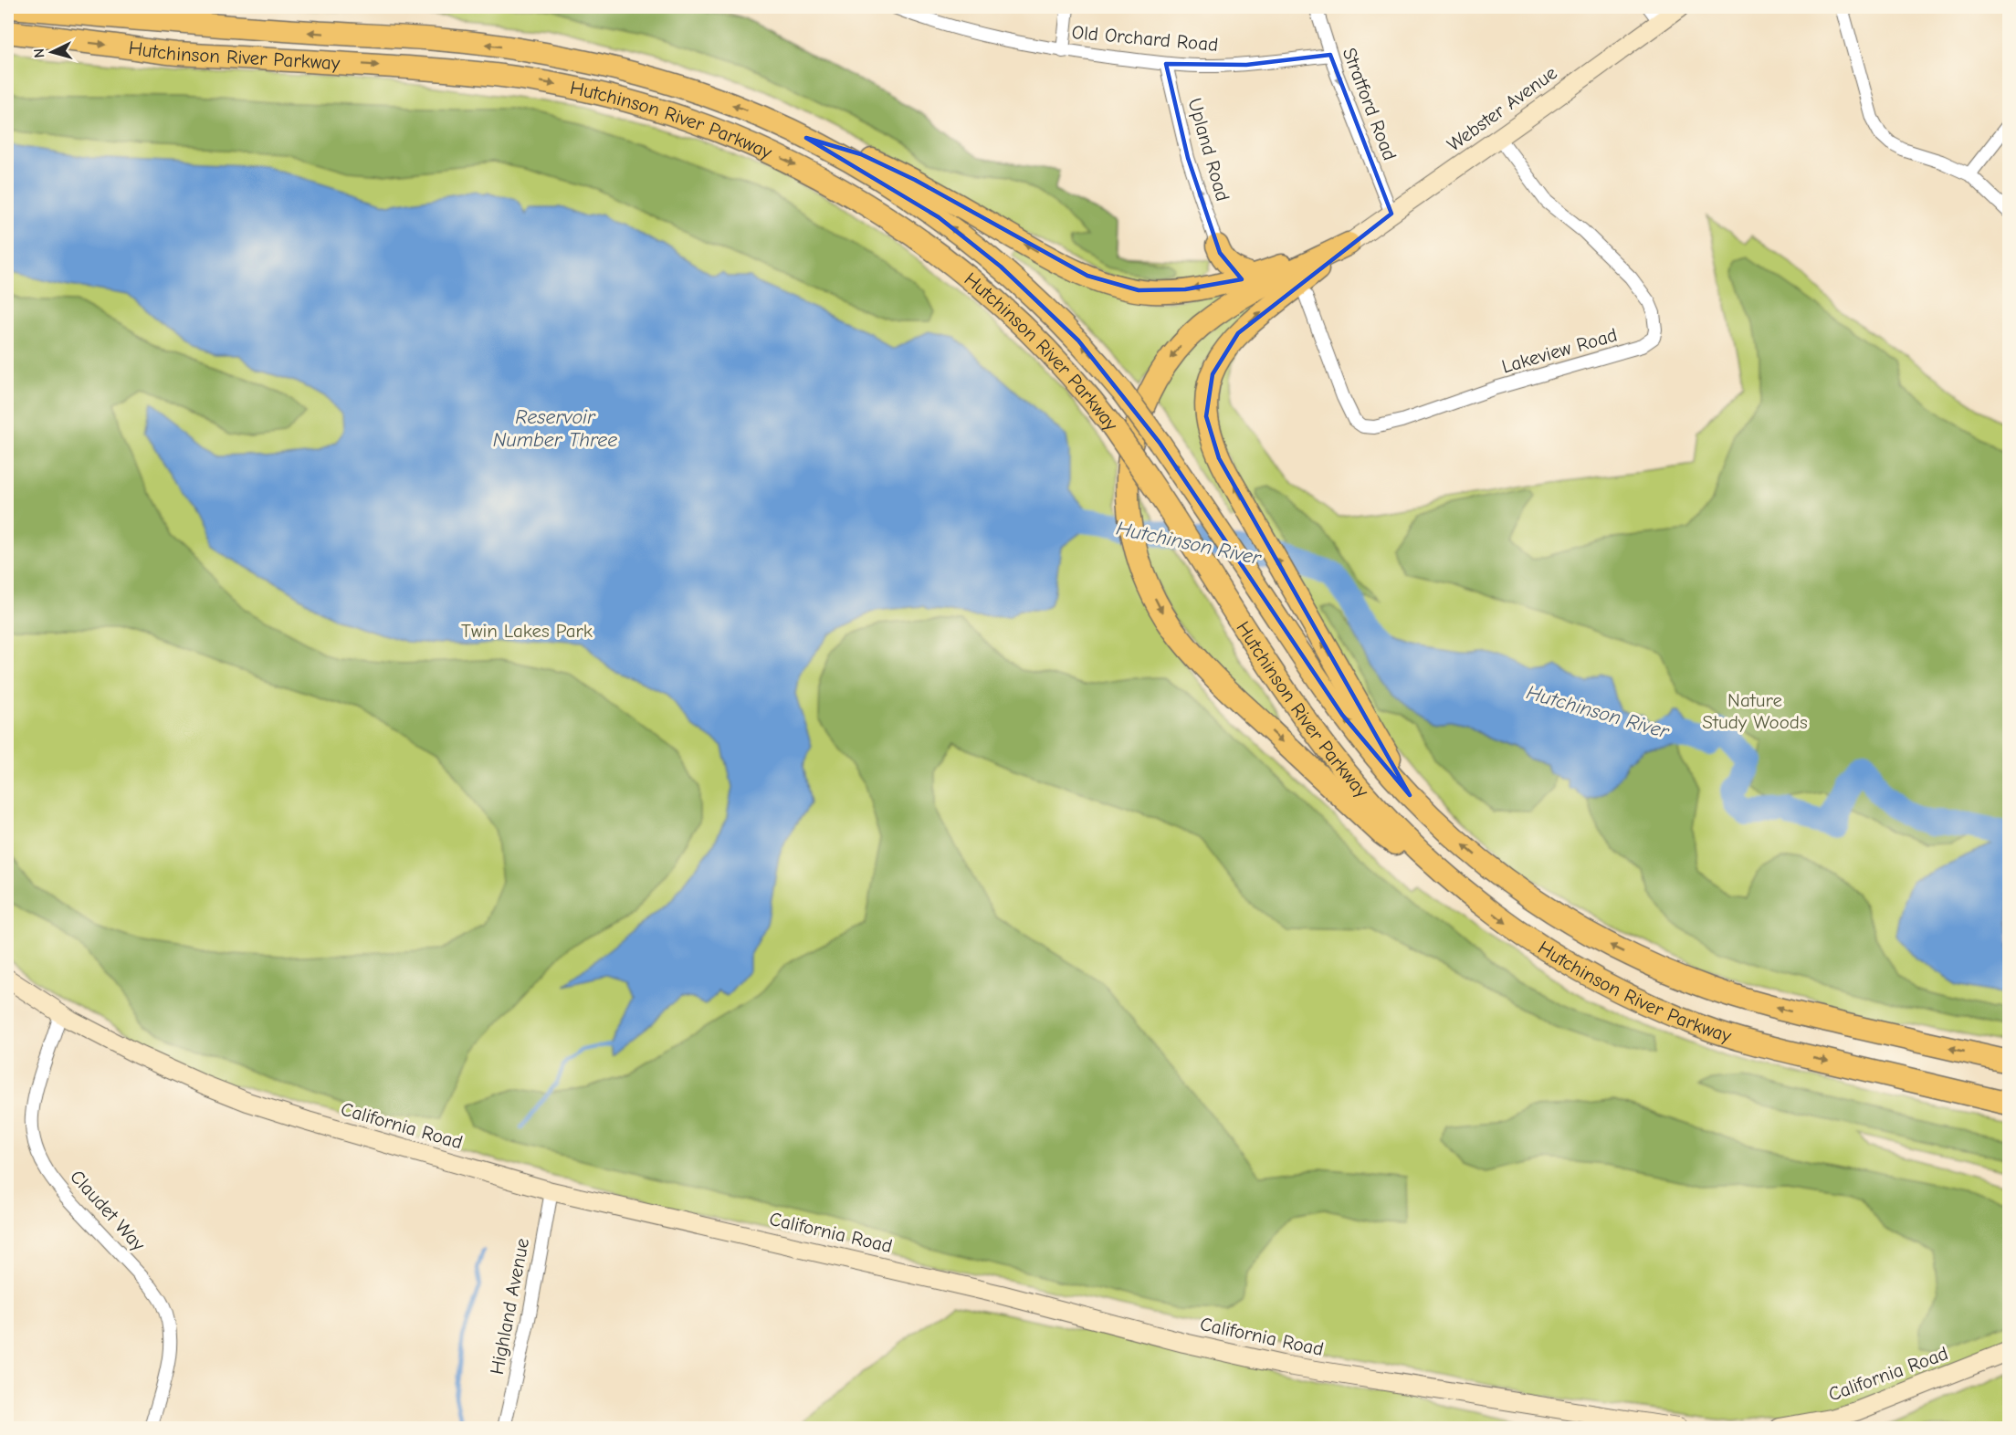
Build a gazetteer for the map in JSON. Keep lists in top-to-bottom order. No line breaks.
{"streets":{"highway":["Hutchinson River Parkway"],"main road":["Webster Avenue","California Road"],"street":["Old Orchard Road","Stratford Road","Upland Road","Lakeview Road","Claudet Way","Highland Avenue"]},"crossings":[["Old Orchard Road","Stratford Road"],["Old Orchard Road","Upland Road"],["Stratford Road","Webster Avenue"],["Webster Avenue","Lakeview Road"],["California Road","Claudet Way"],["California Road","Highland Avenue"]],"one_way":["Stratford Road","Upland Road"],"water":["Reservoir Number Three","Hutchinson River"],"parks":["Twin Lakes Park","Nature Study Woods"],"north":"left"}
